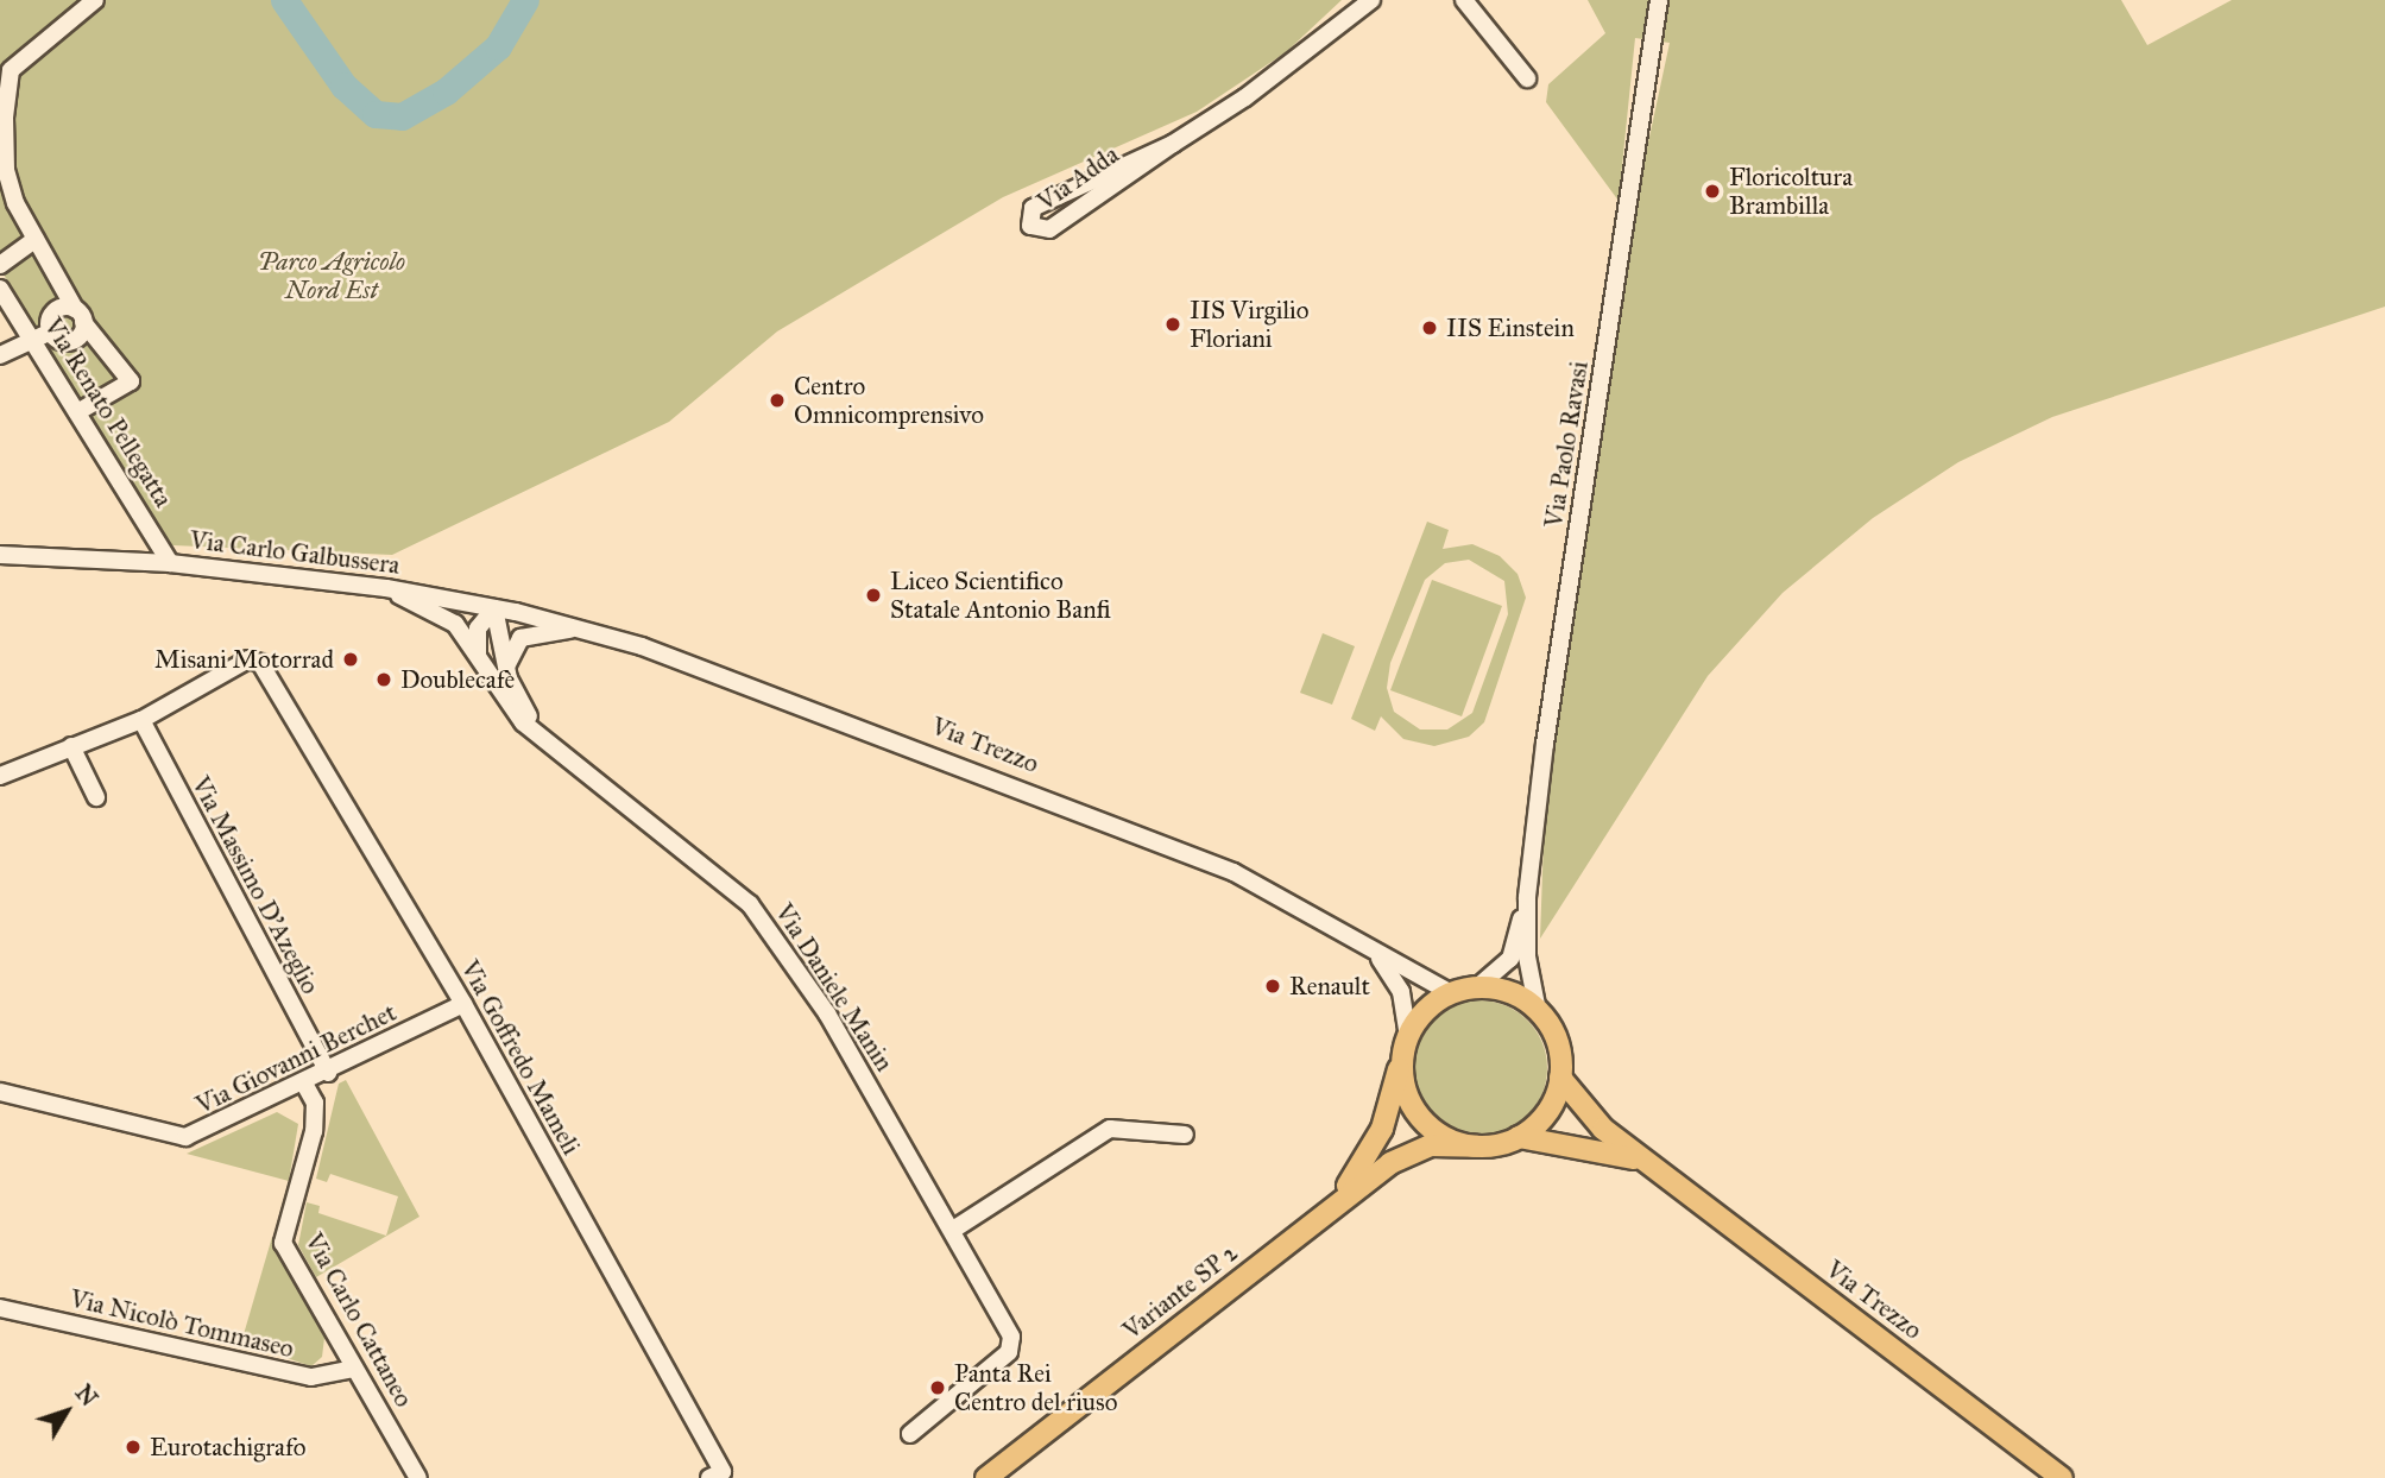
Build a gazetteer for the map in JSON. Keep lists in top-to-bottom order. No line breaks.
{"streets":{"main road":["Via Trezzo","Variante SP 2"],"street":["Via Adda","Via Renato Pellegatta","Via Paolo Ravasi","Via Carlo Galbussera","Via Massimo D'Azeglio","Via Daniele Manin","Via Goffredo Mameli","Via Giovanni Berchet","Via Carlo Cattaneo","Via Nicolò Tommaseo"]},"crossings":[["Via Renato Pellegatta","Via Carlo Galbussera"],["Via Paolo Ravasi","Via Trezzo"],["Via Paolo Ravasi","Variante SP 2"],["Via Carlo Galbussera","Via Trezzo"],["Via Carlo Galbussera","Via Daniele Manin"],["Via Trezzo","Variante SP 2"],["Via Massimo D'Azeglio","Via Goffredo Mameli"],["Via Massimo D'Azeglio","Via Giovanni Berchet"],["Via Goffredo Mameli","Via Giovanni Berchet"],["Via Giovanni Berchet","Via Carlo Cattaneo"],["Via Carlo Cattaneo","Via Nicolò Tommaseo"]],"parks":["Parco Agricolo Nord Est"],"places":["Floricoltura Brambilla","IIS Virgilio Floriani","IIS Einstein","Centro Omnicomprensivo","Liceo Scientifico Statale Antonio Banfi","Misani Motorrad","Doublecafè","Renault","Panta Rei Centro del riuso","Eurotachigrafo"],"north":"top right"}
